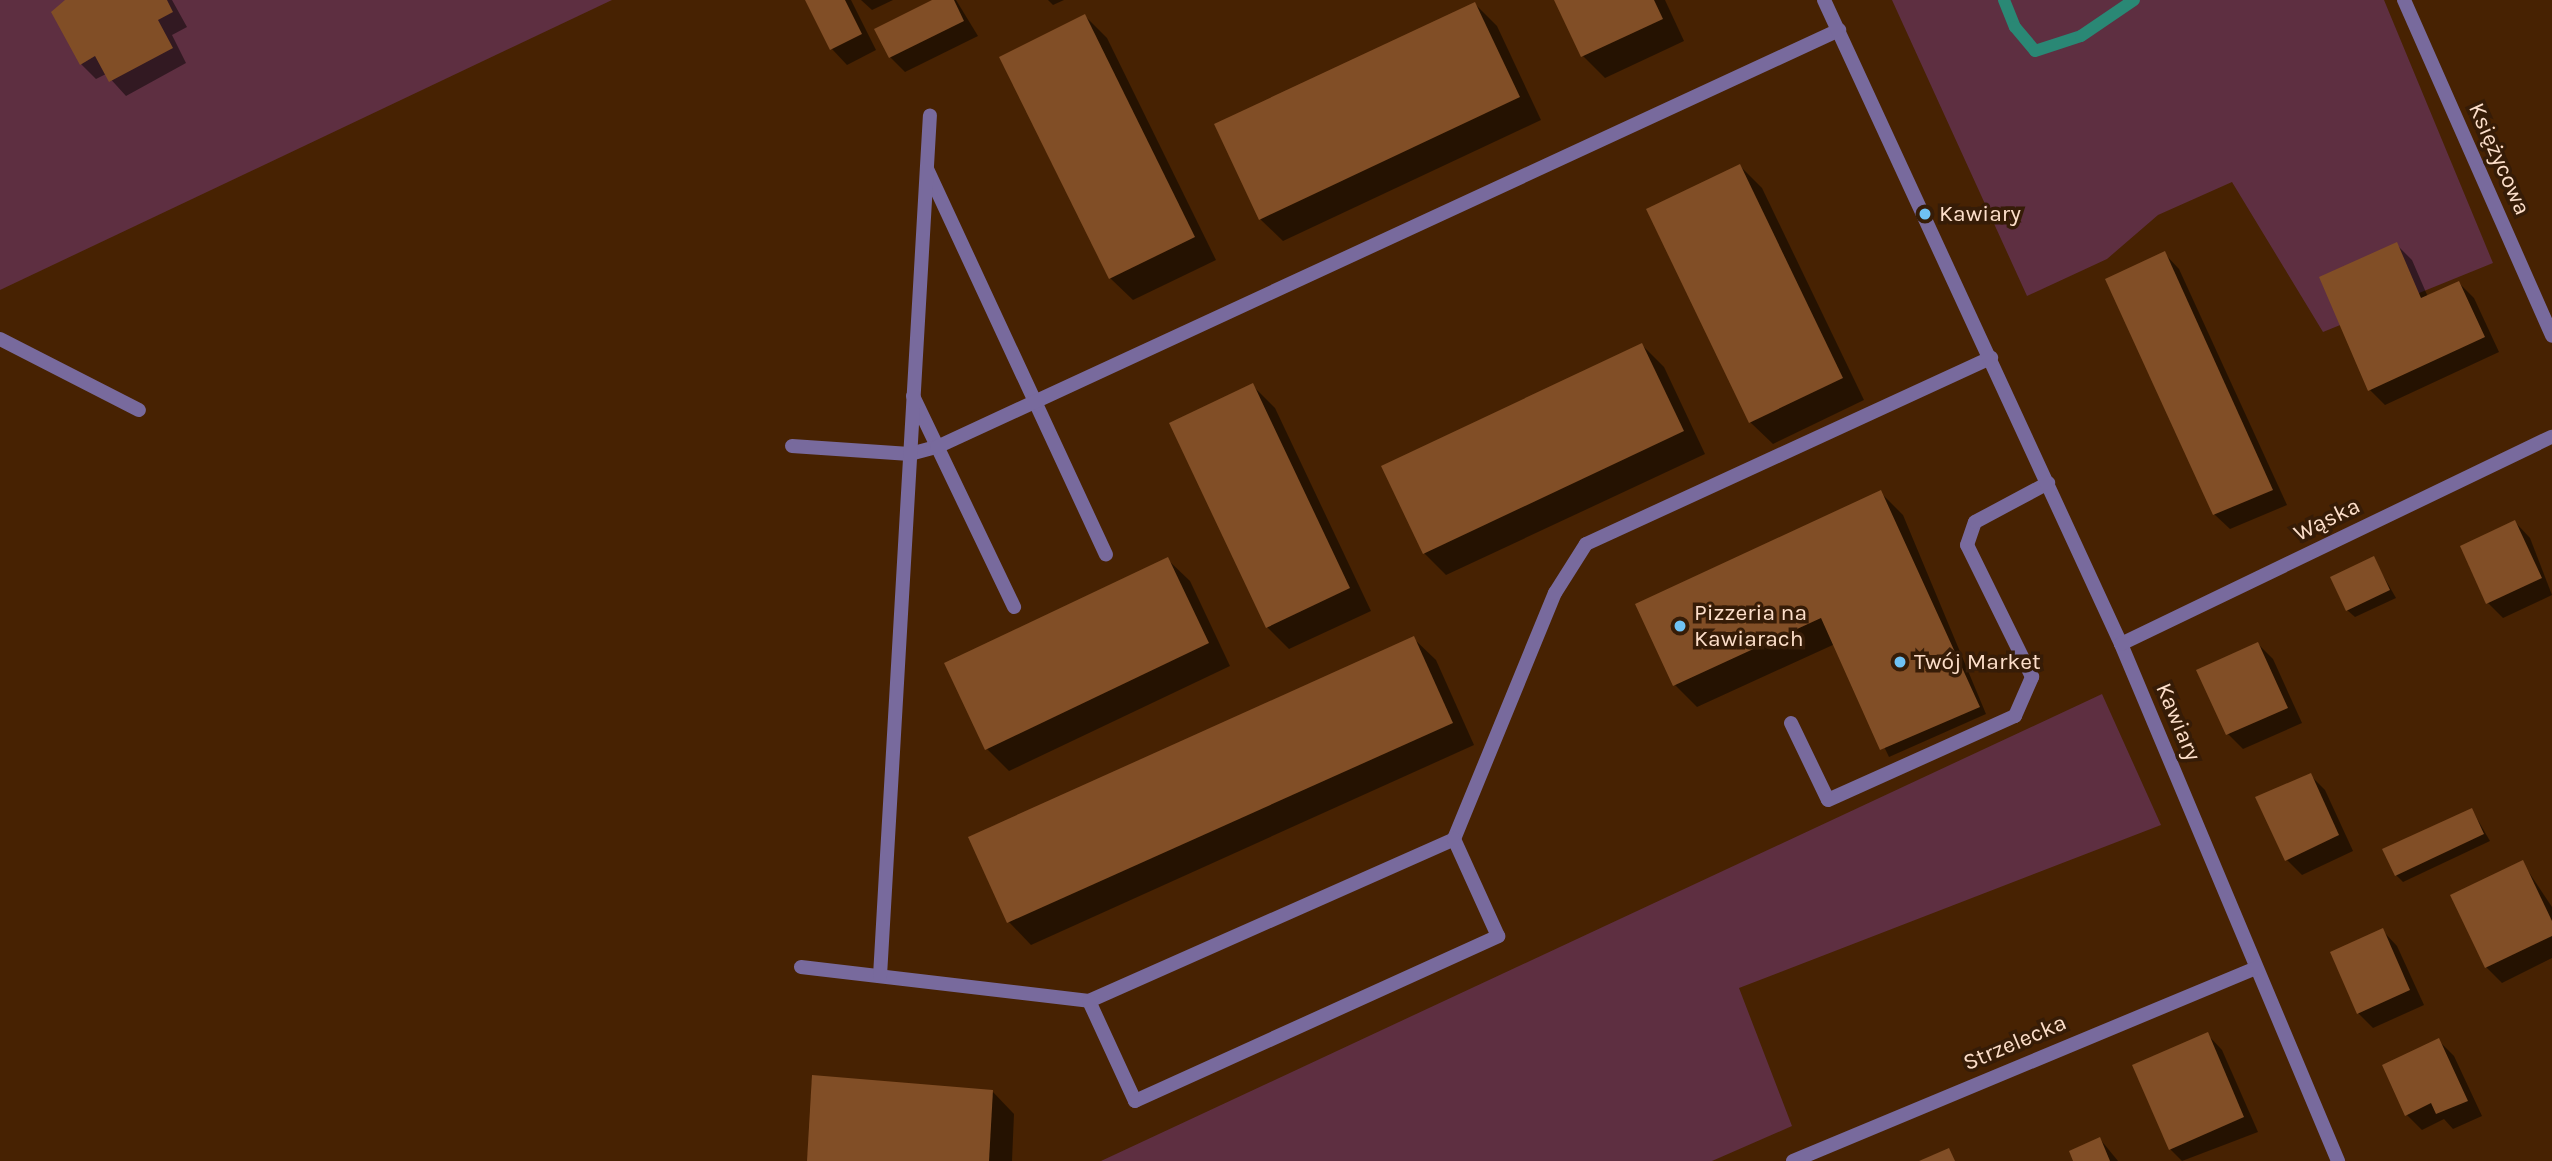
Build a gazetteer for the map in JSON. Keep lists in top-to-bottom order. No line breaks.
{"streets":{"street":["Księżycowa","Wąska","Kawiary","Strzelecka"]},"crossings":[["Wąska","Kawiary"],["Kawiary","Strzelecka"]],"places":["Kawiary","Pizzeria na Kawiarach","Twój Market"]}
